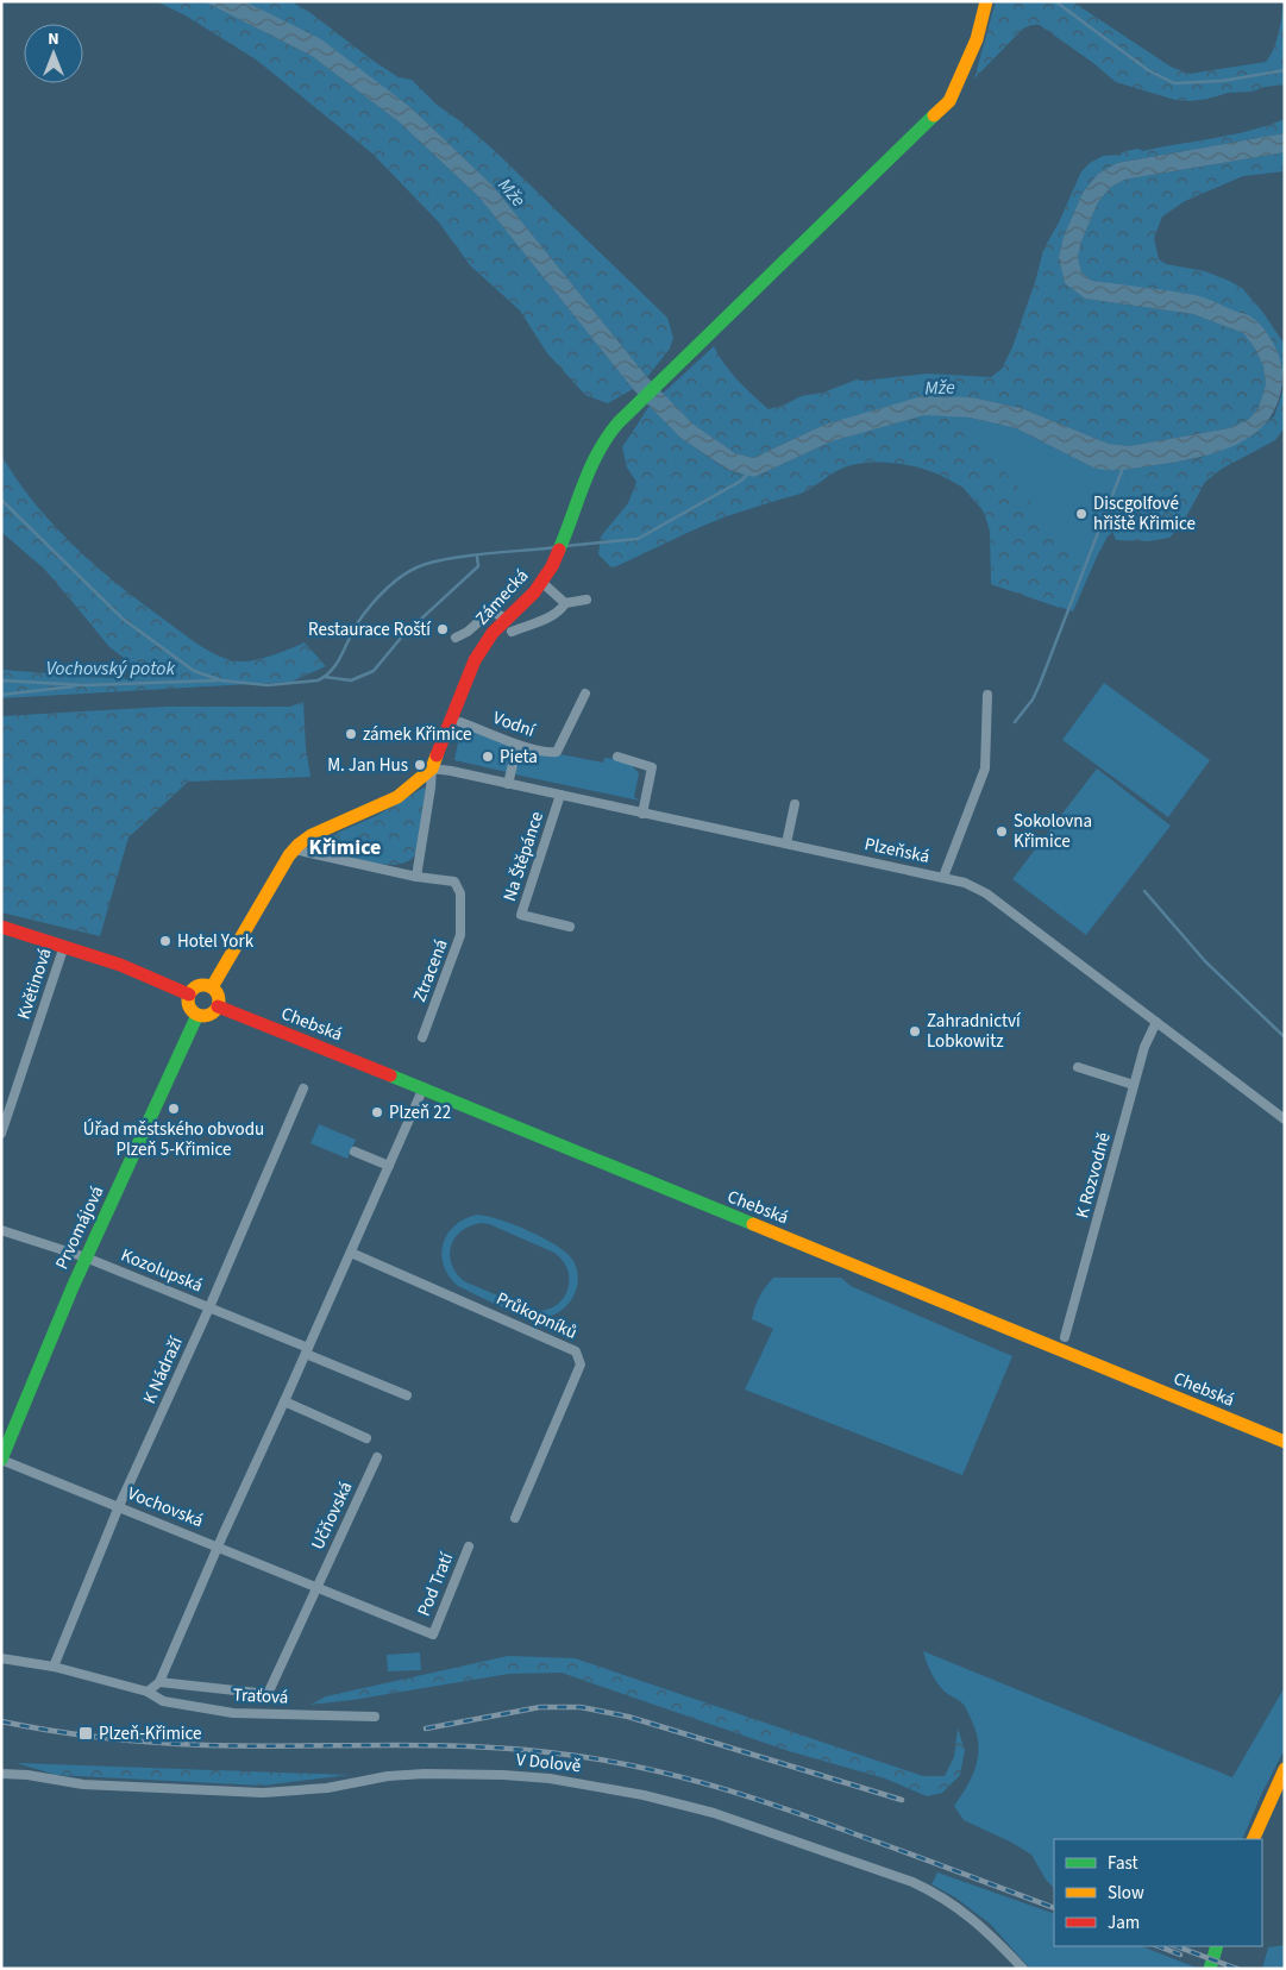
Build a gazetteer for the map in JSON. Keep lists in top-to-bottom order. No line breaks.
{"streets":{"street":["Zámecká","Vodní","Plzeňská","Na Štěpánce","Ztracená","Květinová","Chebská","K Rozvodně","Prvomájová","Kozolupská","Průkopníků","K Nádraží","Vochovská","Učňovská","Pod Tratí","Traťová","V Dolově"]},"crossings":[["Zámecká","Plzeňská"],["Plzeňská","Na Štěpánce"],["Plzeňská","K Rozvodně"],["Chebská","Prvomájová"],["Prvomájová","Kozolupská"],["Prvomájová","Vochovská"],["Kozolupská","K Nádraží"],["K Nádraží","Vochovská"],["K Nádraží","Traťová"],["Vochovská","Učňovská"],["Vochovská","Pod Tratí"],["Učňovská","Pod Tratí"],["Učňovská","Traťová"]],"districts":["Křimice"],"water":["Mže","Vochovský potok"],"places":{"other":["Discgolfové hřiště Křimice","Restaurace Roští","zámek Křimice","Pieta","M. Jan Hus","Sokolovna Křimice","Hotel York","Zahradnictví Lobkowitz","Úřad městského obvodu Plzeň 5-Křimice","Plzeň 22"],"transit":["Plzeň-Křimice"]},"legend":["Fast","Slow","Jam"],"north":"top"}
